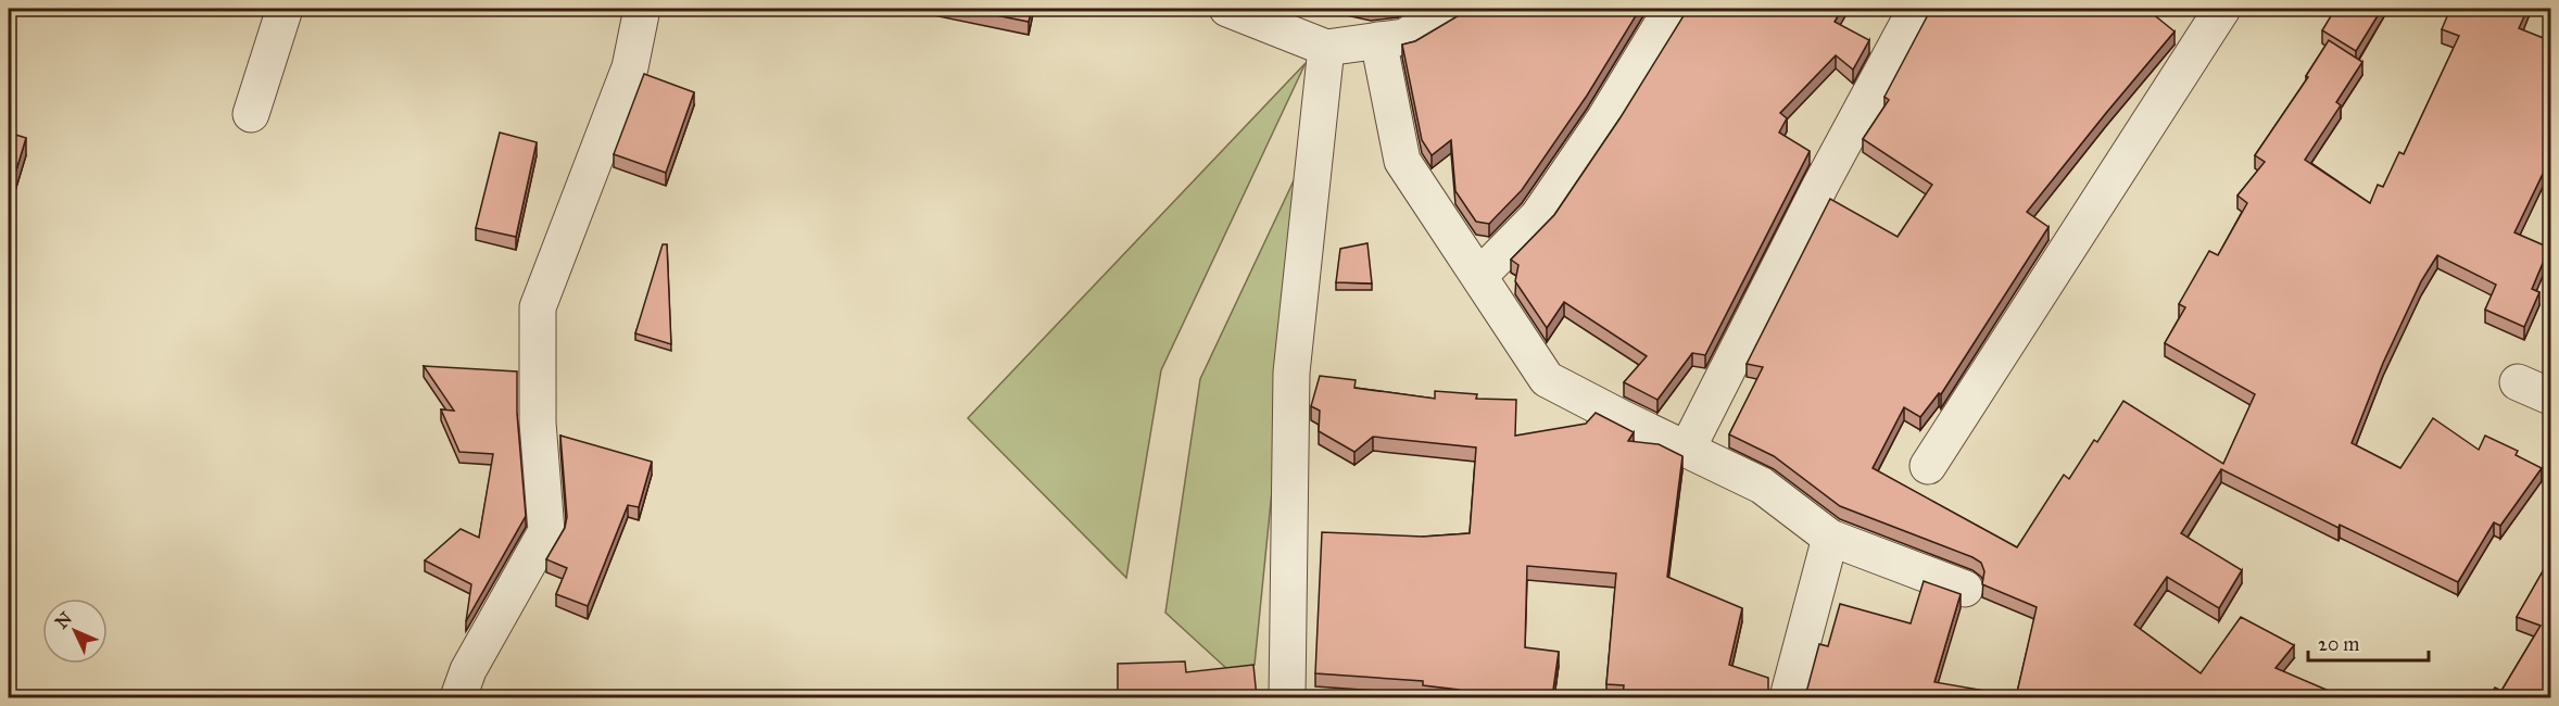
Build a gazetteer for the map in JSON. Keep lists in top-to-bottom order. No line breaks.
{"scale_bar":"20 m","north":"top left"}
